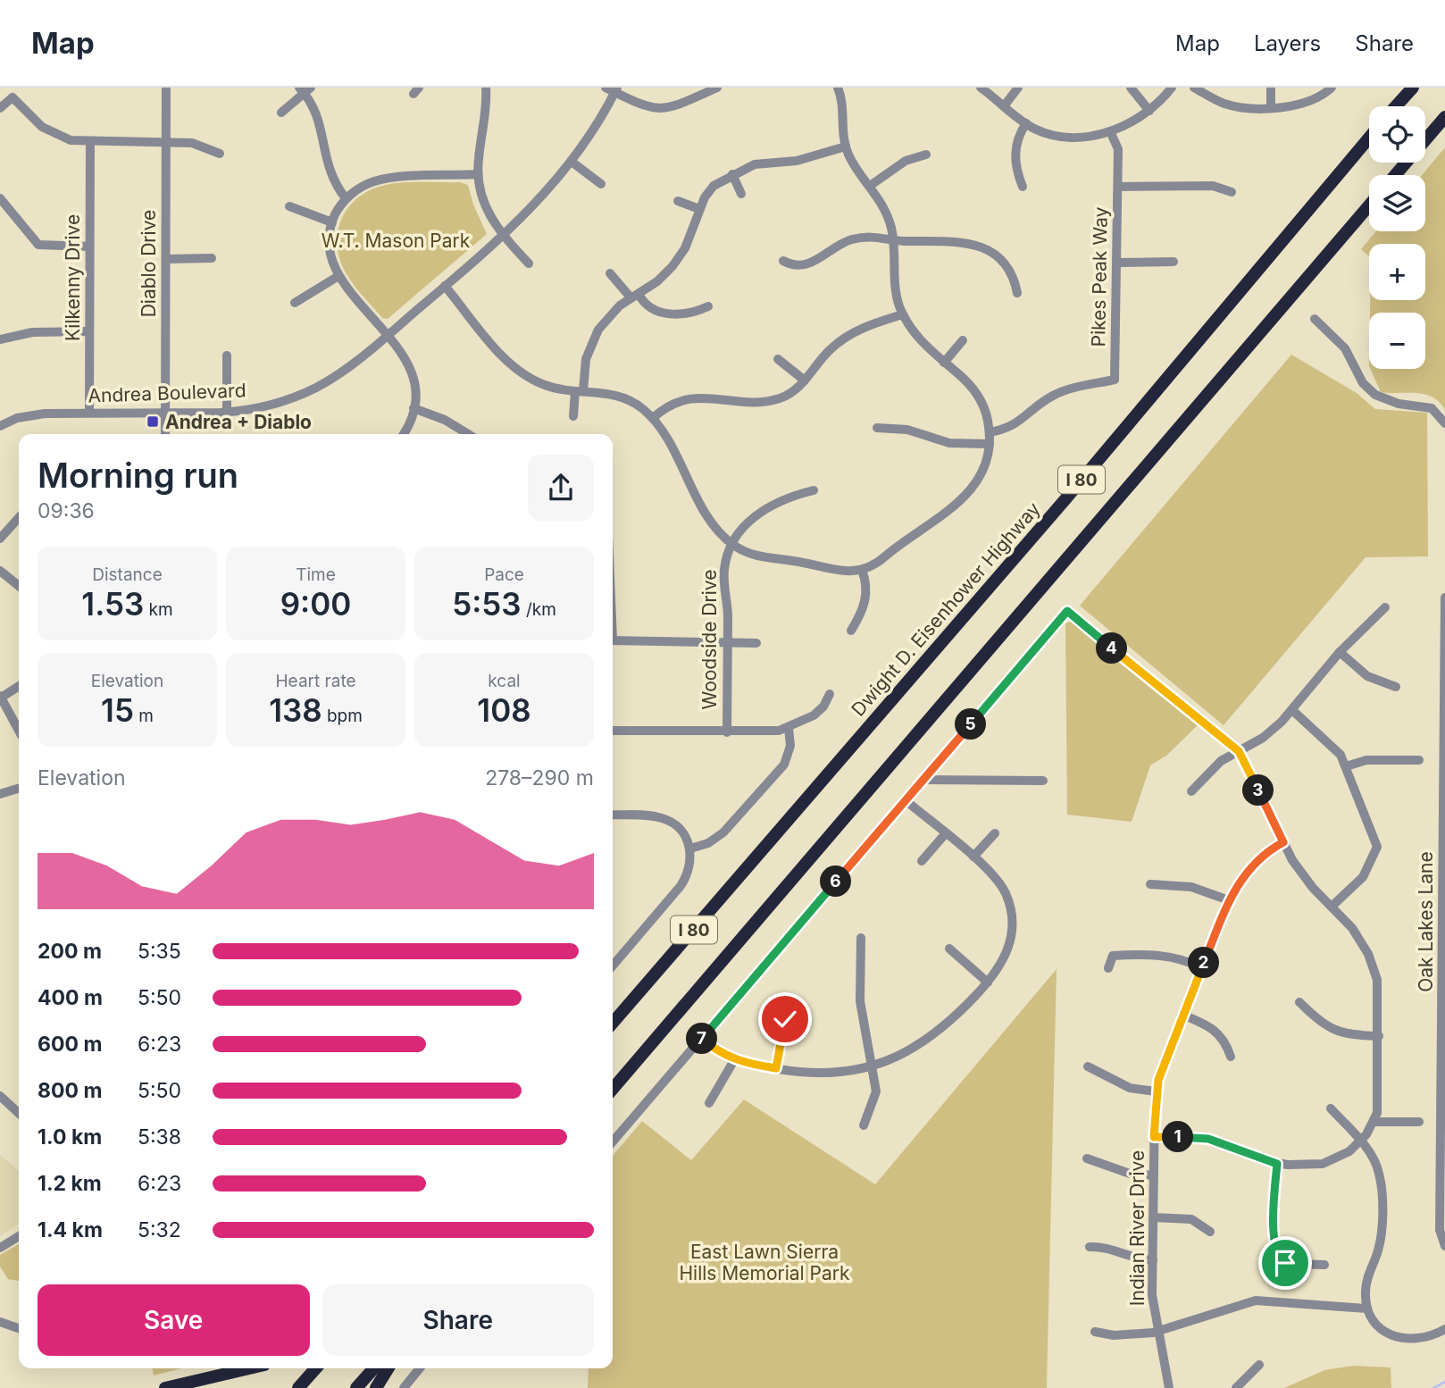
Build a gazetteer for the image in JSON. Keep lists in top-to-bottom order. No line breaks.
{"streets":{"highway":["I 80","Dwight D. Eisenhower Highway"],"street":["Diablo Drive","Pikes Peak Way","Kilkenny Drive","Andrea Boulevard","Woodside Drive","Oak Lakes Lane","Indian River Drive"]},"crossings":[["Diablo Drive","Andrea Boulevard"],["Kilkenny Drive","Andrea Boulevard"],["Andrea Boulevard","Woodside Drive"]],"parks":["W.T. Mason Park","East Lawn Sierra Hills Memorial Park"],"places":{"transit":["Andrea + Diablo"]},"page":{"header":"Map","nav":["Map","Layers","Share"],"map_buttons":["+","−"],"heading":["Morning run","09:36"],"stats":[["Distance","1.53 km"],["Time","9:00"],["Pace","5:53 /km"],["Elevation","15 m"],["Heart rate","138 bpm"],["kcal","108"]],"pins":["4","5","3","6","2","7","1"],"chart":["Elevation","278–290 m"],"list":[{"name":"200 m","note":"5:35"},{"name":"400 m","note":"5:50"},{"name":"600 m","note":"6:23"},{"name":"800 m","note":"5:50"},{"name":"1.0 km","note":"5:38"},{"name":"1.2 km","note":"6:23"},{"name":"1.4 km","note":"5:32"}],"buttons":["Save","Share"]}}
